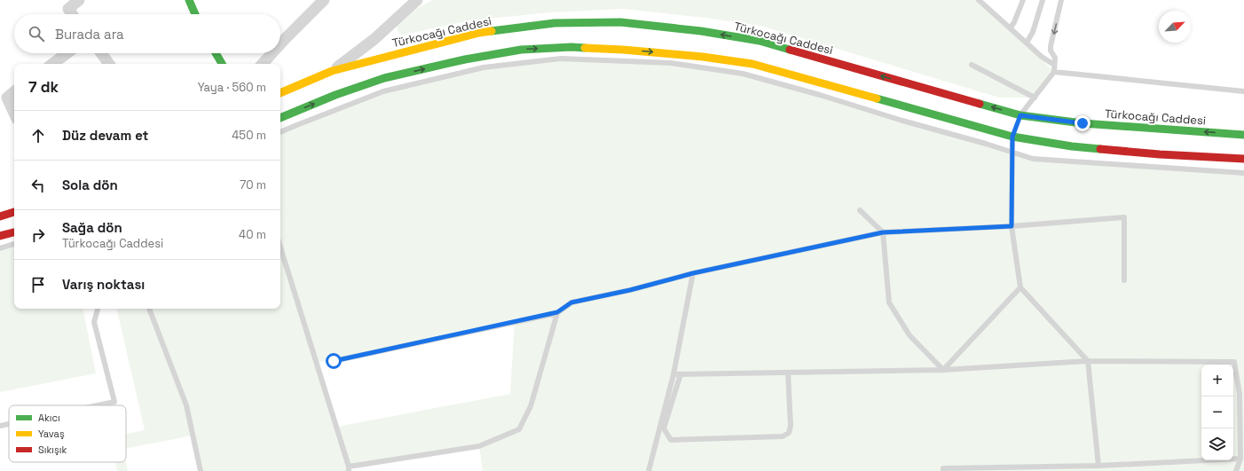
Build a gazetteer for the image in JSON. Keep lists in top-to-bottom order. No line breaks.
{"streets":{"main road":["Türkocağı Caddesi"]},"legend":["Akıcı","Yavaş","Sıkışık"],"north":"top right","page":{"search":"Burada ara","heading":["7 dk","Yaya · 560 m"],"list":[["Düz devam et","450 m"],["Sola dön","70 m"],["Sağa dön","Türkocağı Caddesi","40 m"],"Varış noktası"],"map_buttons":["+","−"]}}
